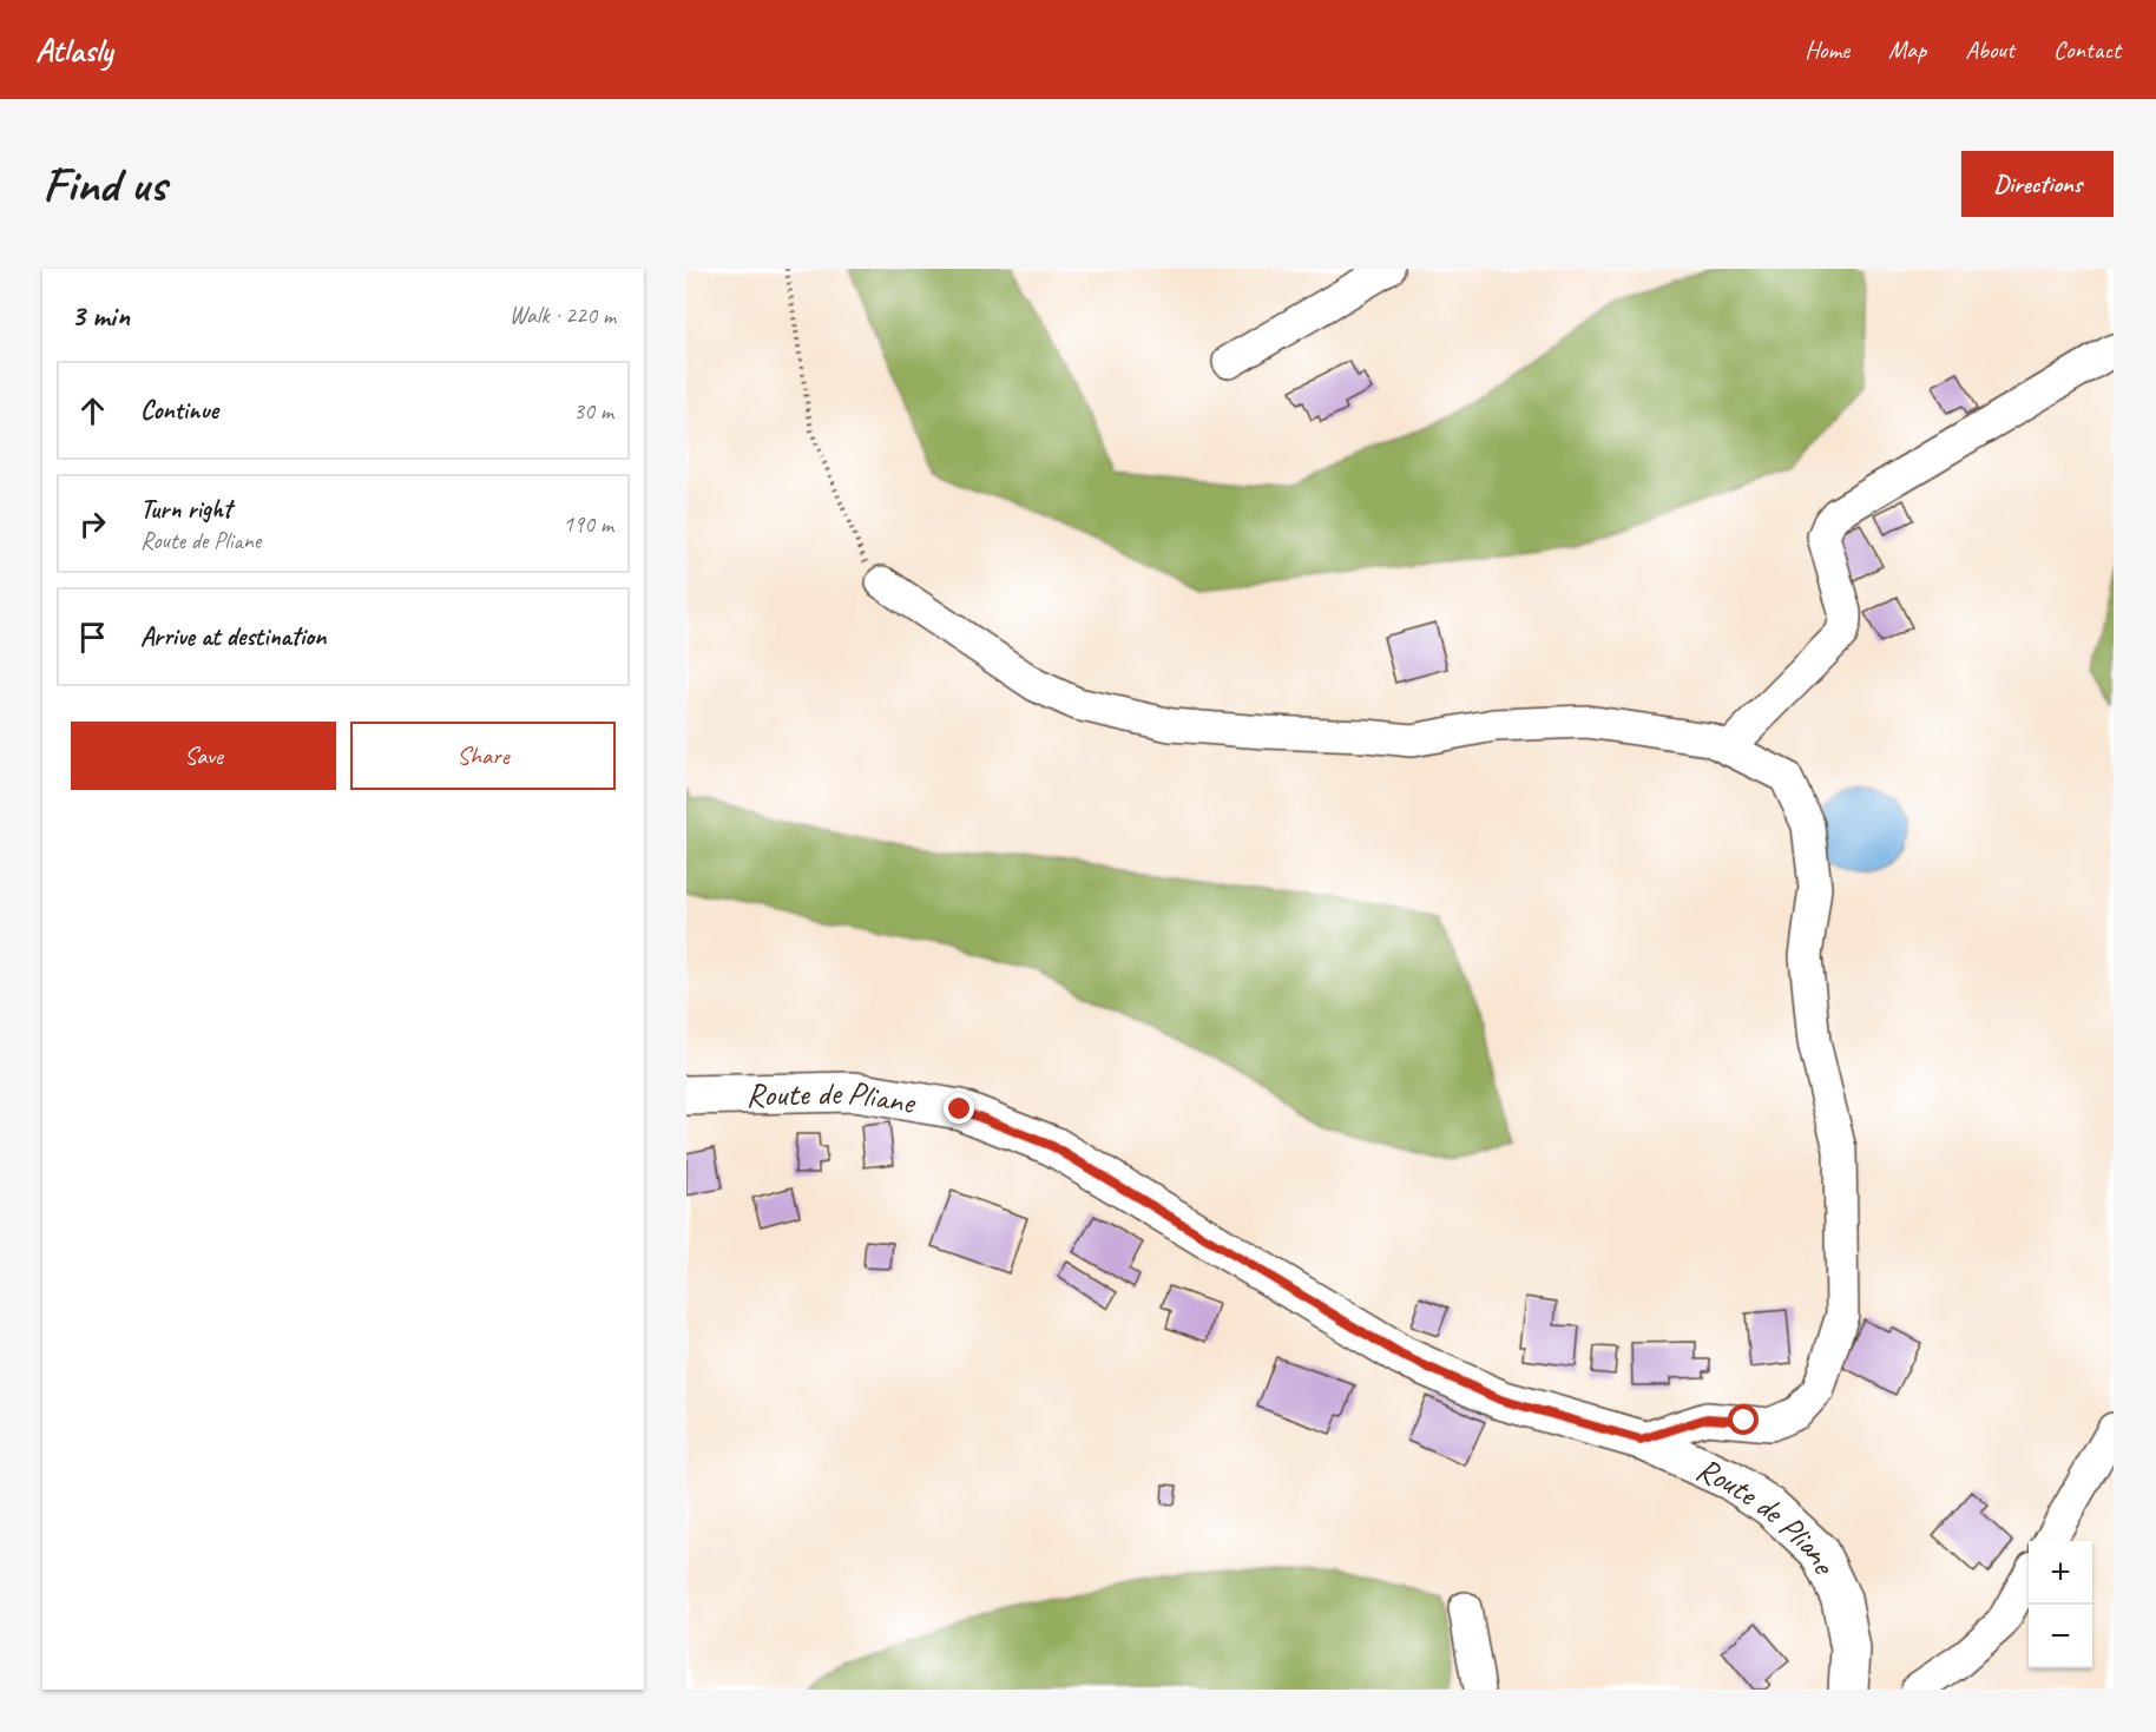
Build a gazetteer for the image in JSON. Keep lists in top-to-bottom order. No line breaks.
{"streets":{"street":["Route de Pliane"]},"page":{"header":"Atlasly","nav":["Home","Map","About","Contact"],"buttons":["Directions",["Save","Share"]],"title":"Find us","heading":["3 min","Walk · 220 m"],"list":[["Continue","30 m"],["Turn right","Route de Pliane","190 m"],"Arrive at destination"],"map_buttons":["+","−"]}}
